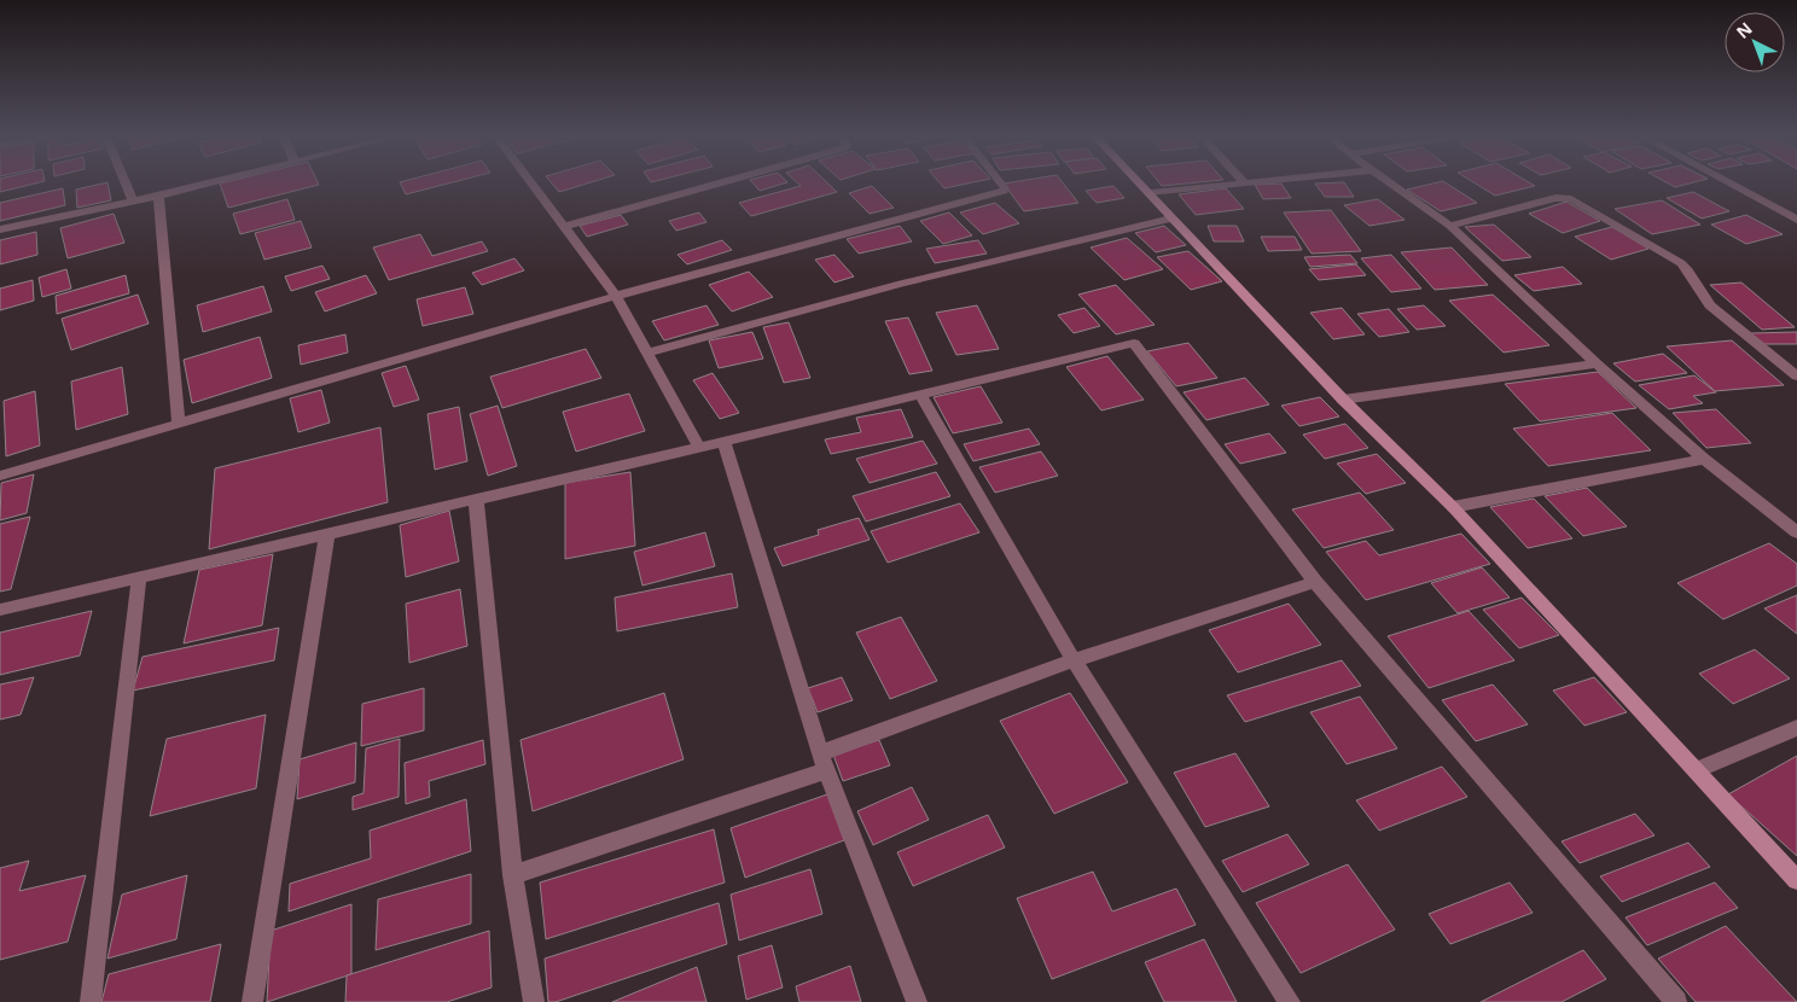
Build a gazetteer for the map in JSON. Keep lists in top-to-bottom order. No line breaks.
{"north":"top left"}
